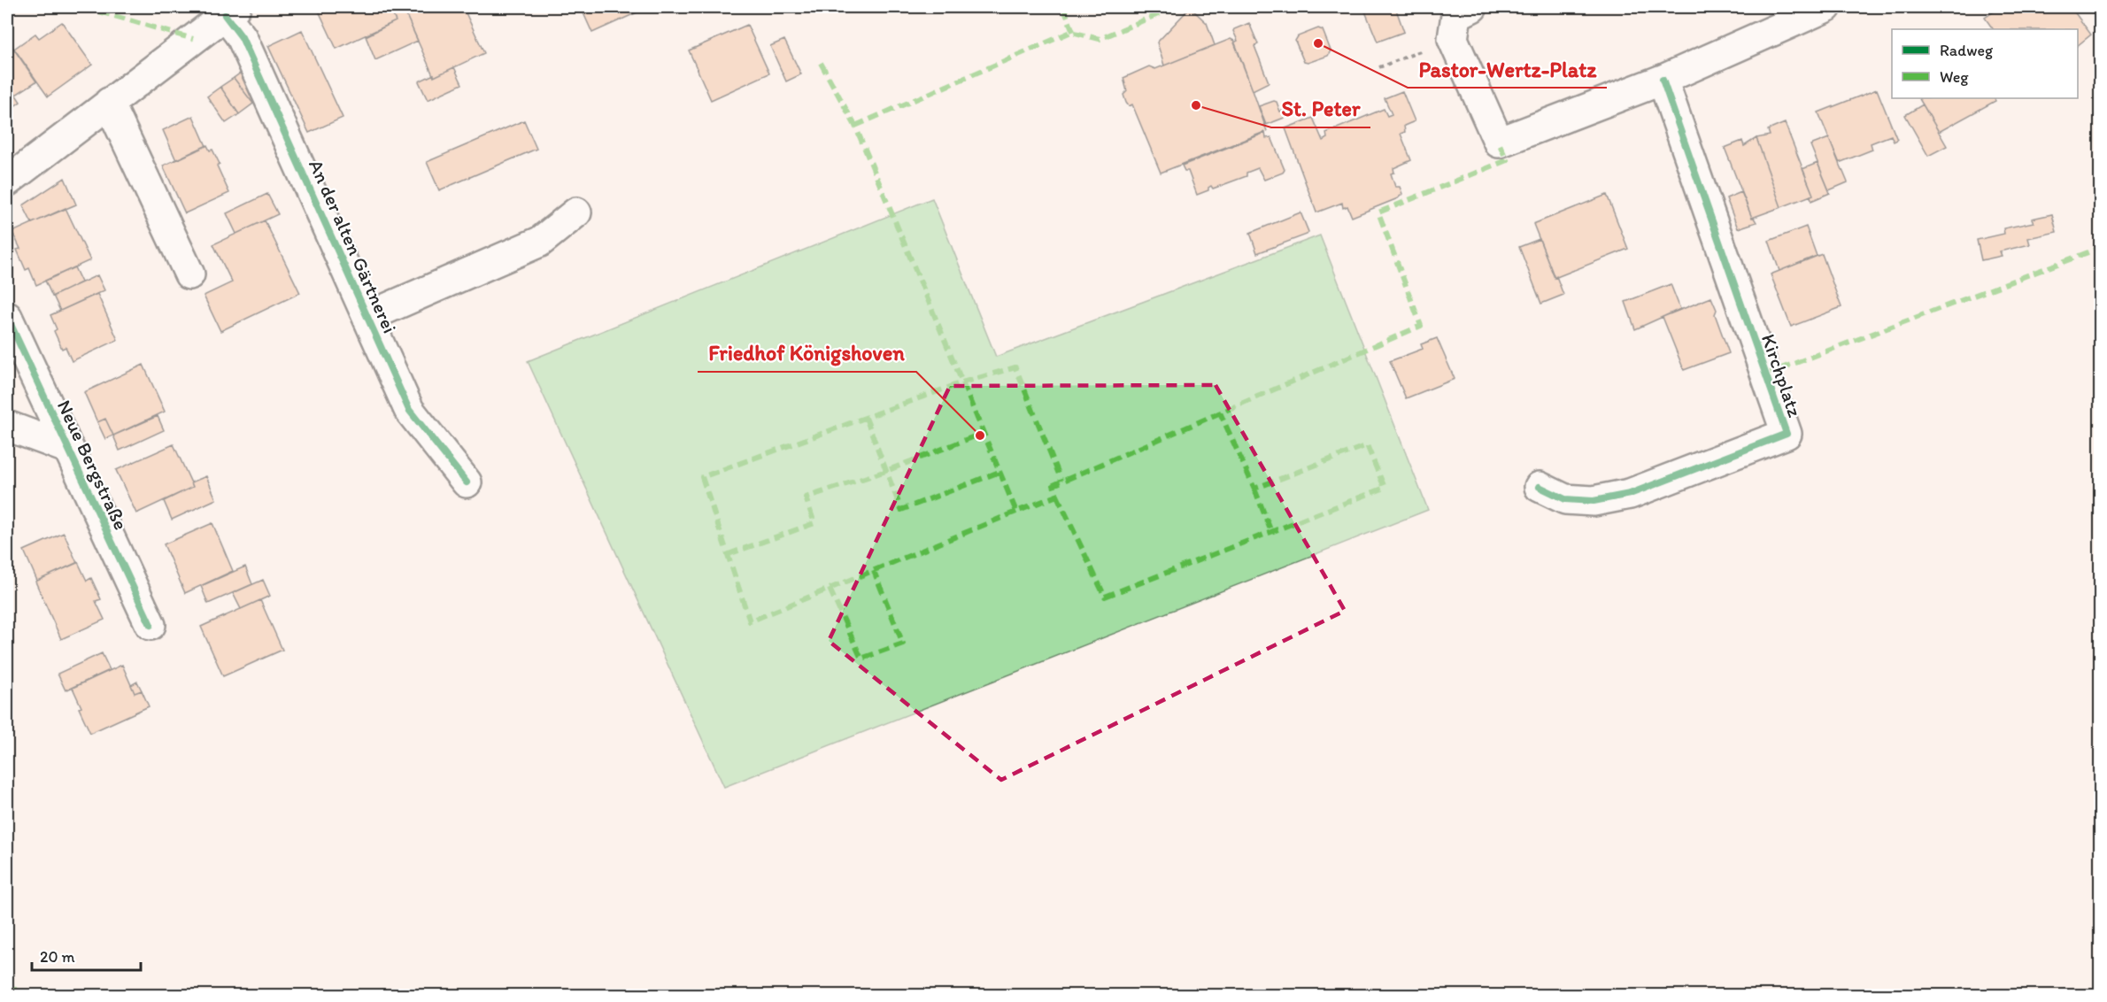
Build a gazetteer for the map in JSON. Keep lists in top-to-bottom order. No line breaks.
{"streets":{"street":["An der alten Gärtnerei","Kirchplatz","Neue Bergstraße"]},"places":["Pastor-Wertz-Platz","St. Peter","Friedhof Königshoven"],"legend":["Radweg","Weg"],"scale_bar":"20 m"}
